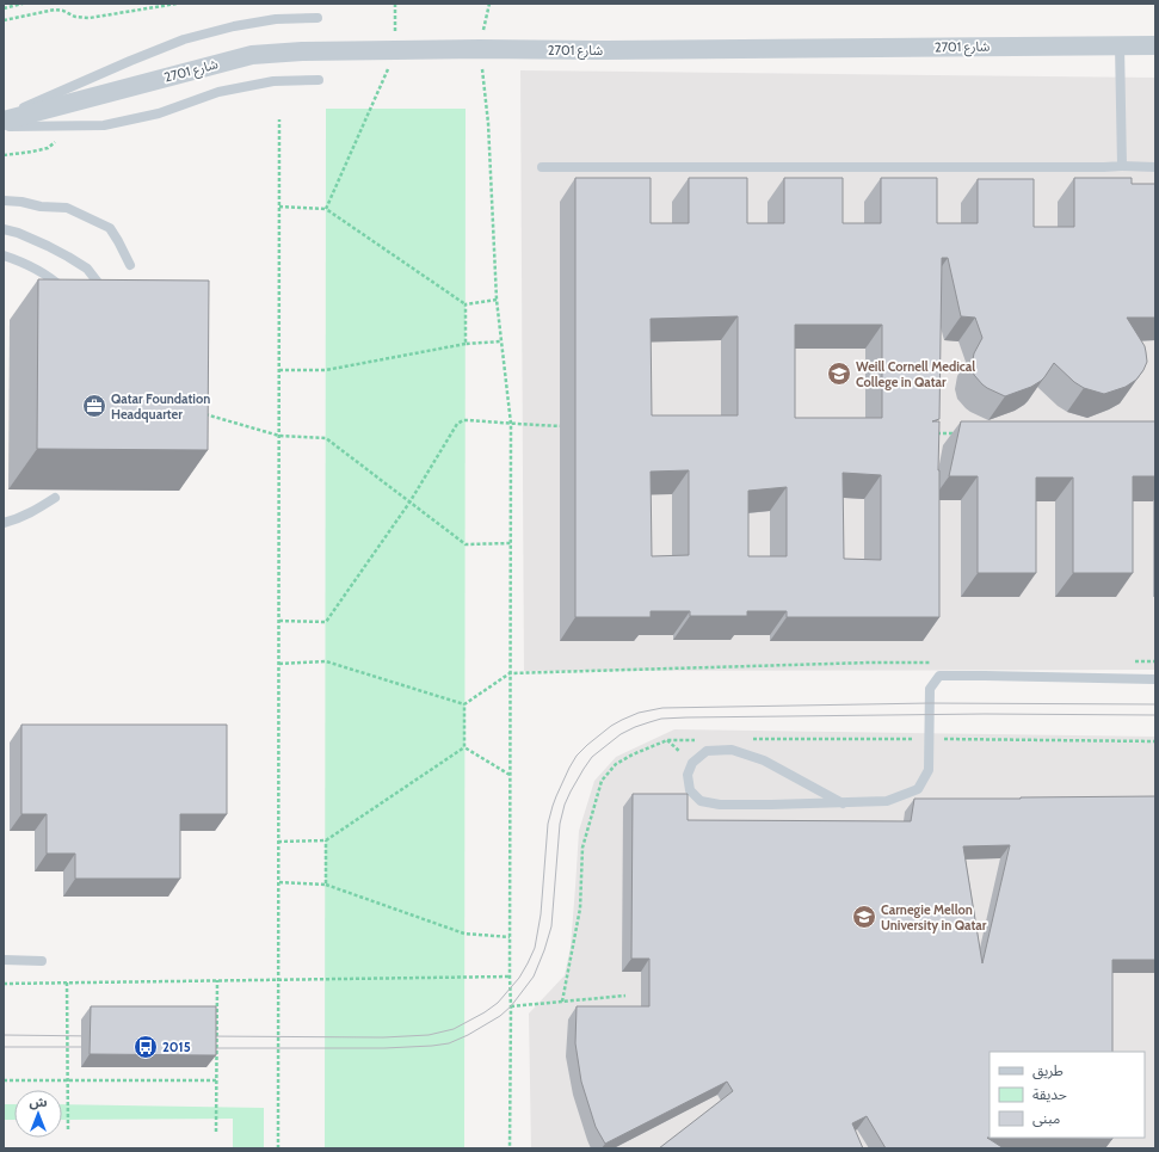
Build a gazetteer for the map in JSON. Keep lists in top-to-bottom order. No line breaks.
{"streets":{"street":["شارع 2701"]},"places":{"school or university":["Weill Cornell Medical College in Qatar","Carnegie Mellon University in Qatar"],"office":["Qatar Foundation Headquarter"],"bus stop":["2015"]},"legend":["طريق","حديقة","مبنى"],"north":"top"}
